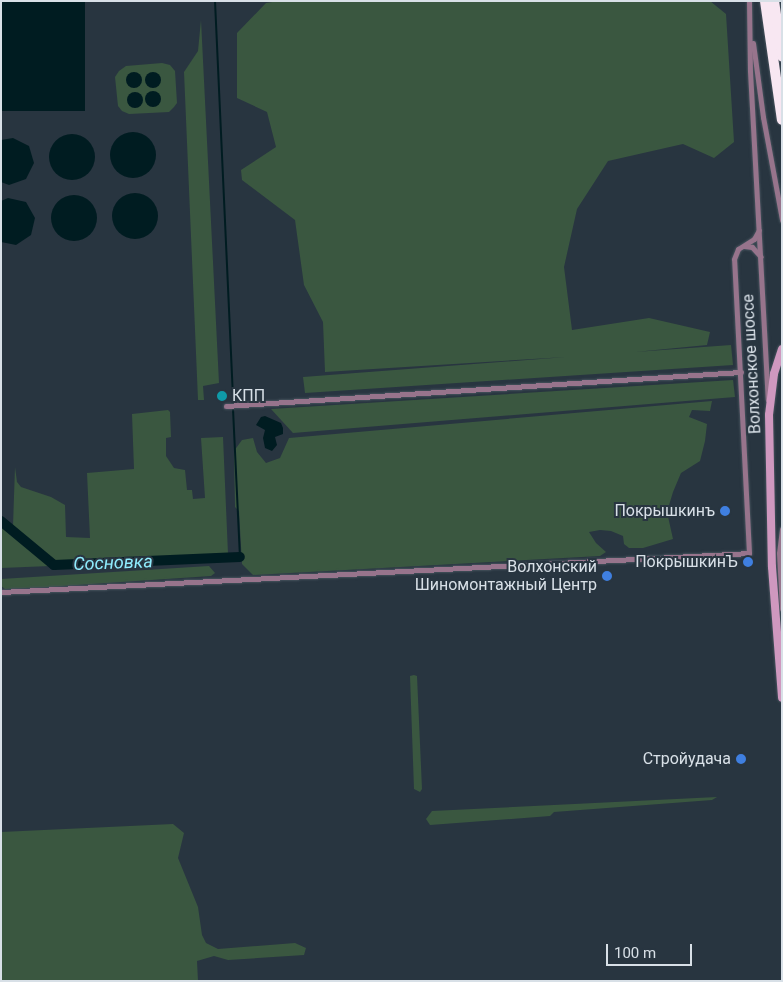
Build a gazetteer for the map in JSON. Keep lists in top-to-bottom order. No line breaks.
{"streets":{"main road":["Волхонское шоссе"]},"water":["Сосновка"],"places":["КПП","Покрышкинъ","ПокрышкинЪ","Волхонский Шиномонтажный Центр","Стройудача"],"scale_bar":"100 m"}
